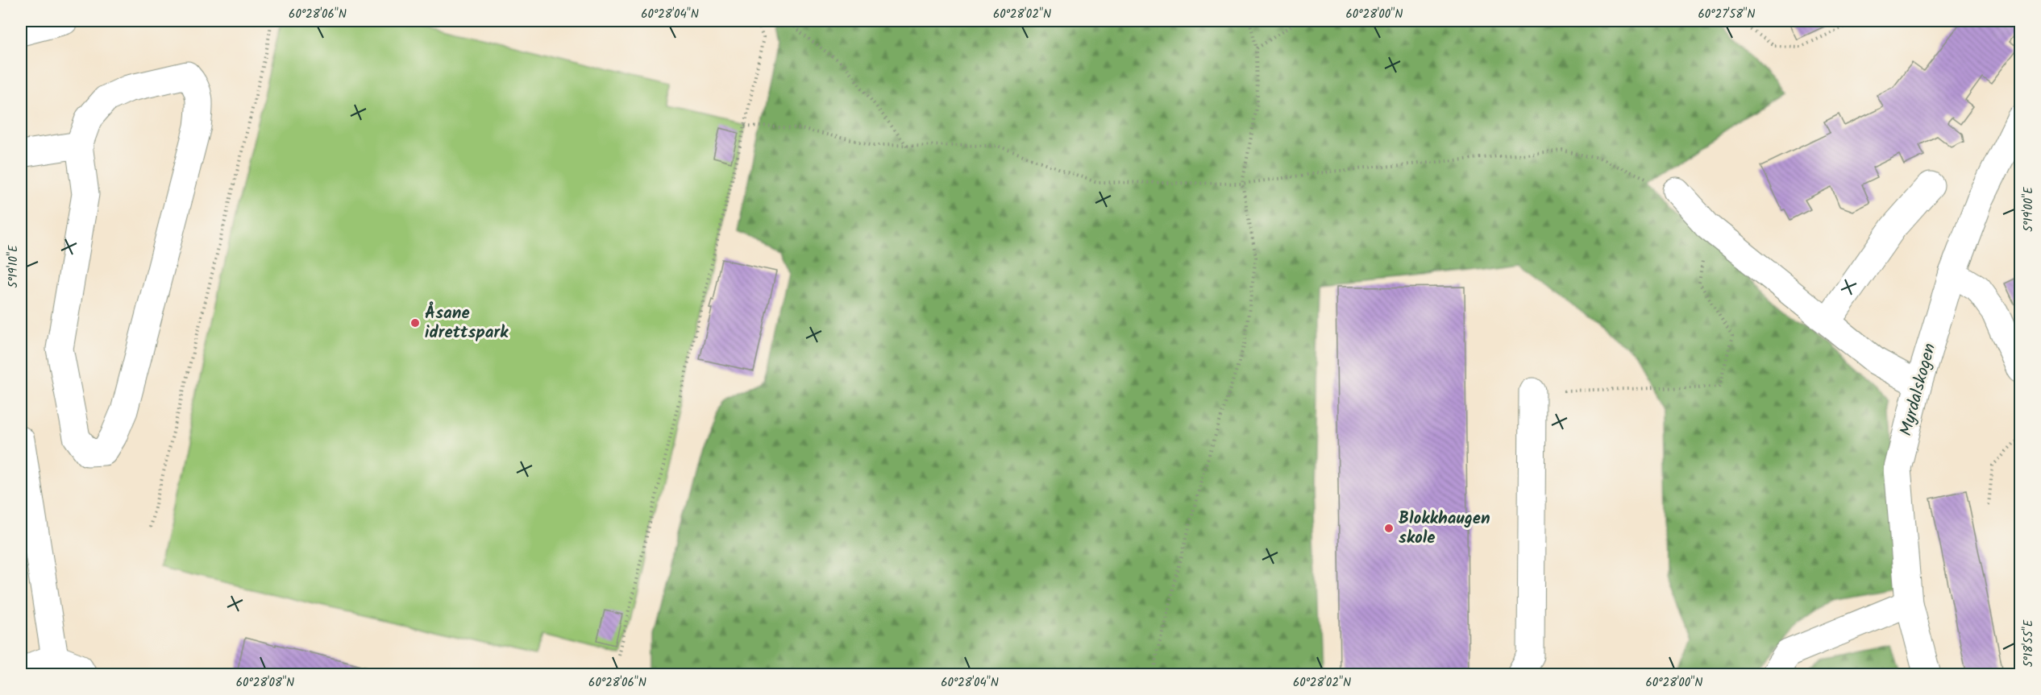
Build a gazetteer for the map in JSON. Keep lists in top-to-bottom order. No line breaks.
{"streets":{"street":["Myrdalskogen"]},"places":["Åsane idrettspark","Blokkhaugen skole"],"coordinates":["60°28'06\"N","60°28'04\"N","60°28'02\"N","60°28'00\"N","60°27'58\"N","5°19'00\"E","5°19'10\"E","5°18'55\"E","60°28'08\"N"]}
